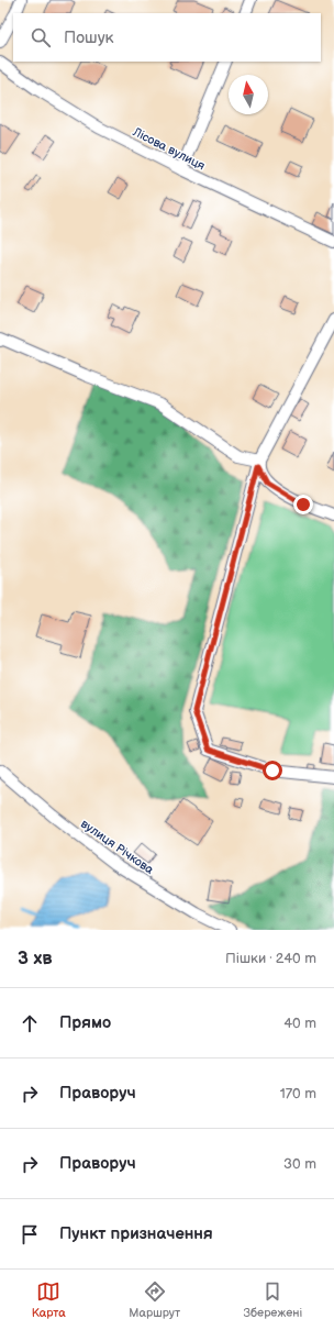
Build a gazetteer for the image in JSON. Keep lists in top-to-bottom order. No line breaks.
{"streets":{"street":["Лісова вулиця","вулиця Річкова"]},"north":"top","page":{"search":"Пошук","heading":["3 хв","Пішки · 240 m"],"list":[["Прямо","40 m"],["Праворуч","170 m"],["Праворуч","30 m"],"Пункт призначення"],"nav":["Карта","Маршрут","Збережені"]}}
